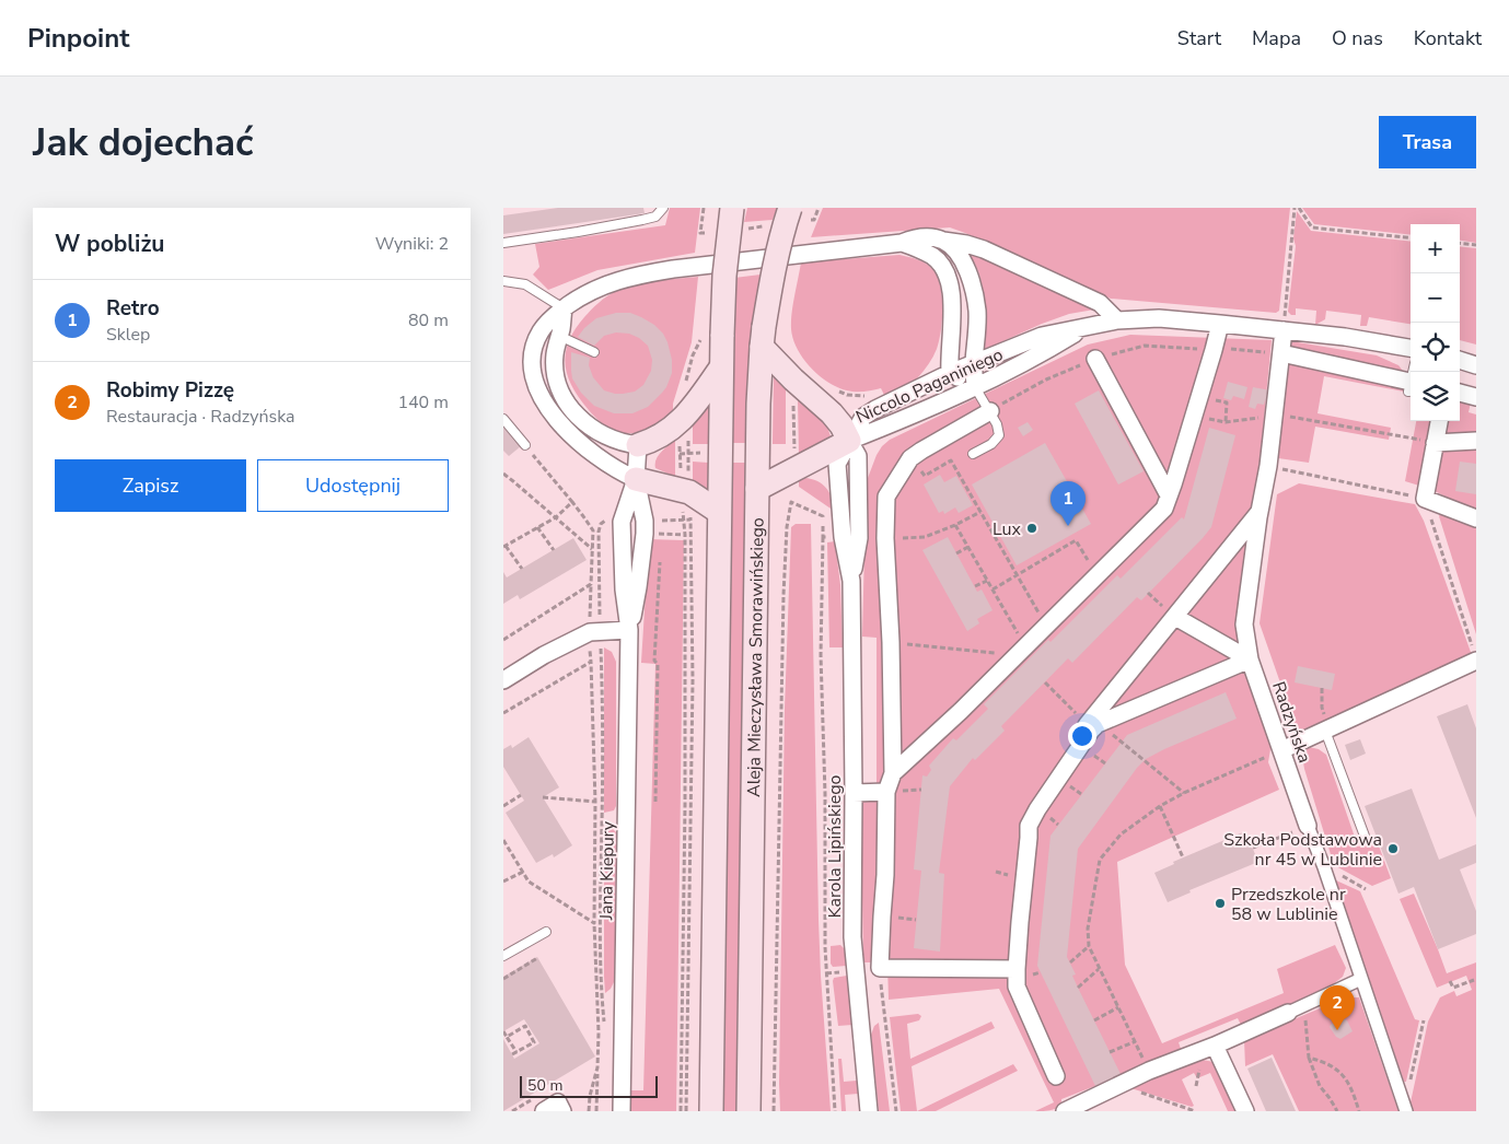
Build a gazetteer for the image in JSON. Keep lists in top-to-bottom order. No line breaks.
{"streets":{"main road":["Aleja Mieczysława Smorawińskiego"],"street":["Niccolo Paganiniego","Radzyńska","Karola Lipińskiego","Jana Kiepury"]},"crossings":[["Niccolo Paganiniego","Radzyńska"],["Niccolo Paganiniego","Karola Lipińskiego"]],"places":["Lux","Szkoła Podstawowa nr 45 w Lublinie","Przedszkole nr 58 w Lublinie"],"scale_bar":"50 m","page":{"header":"Pinpoint","nav":["Start","Mapa","O nas","Kontakt"],"buttons":["Trasa",["Zapisz","Udostępnij"]],"title":"Jak dojechać","heading":["W pobliżu","Wyniki: 2"],"map_buttons":["+","−"],"list":[{"mark":"1","name":"Retro","note":"Sklep","value":"80 m"},{"mark":"2","name":"Robimy Pizzę","note":"Restauracja · Radzyńska","value":"140 m"}],"pins":["1","2"],"scale":"50 m"}}
